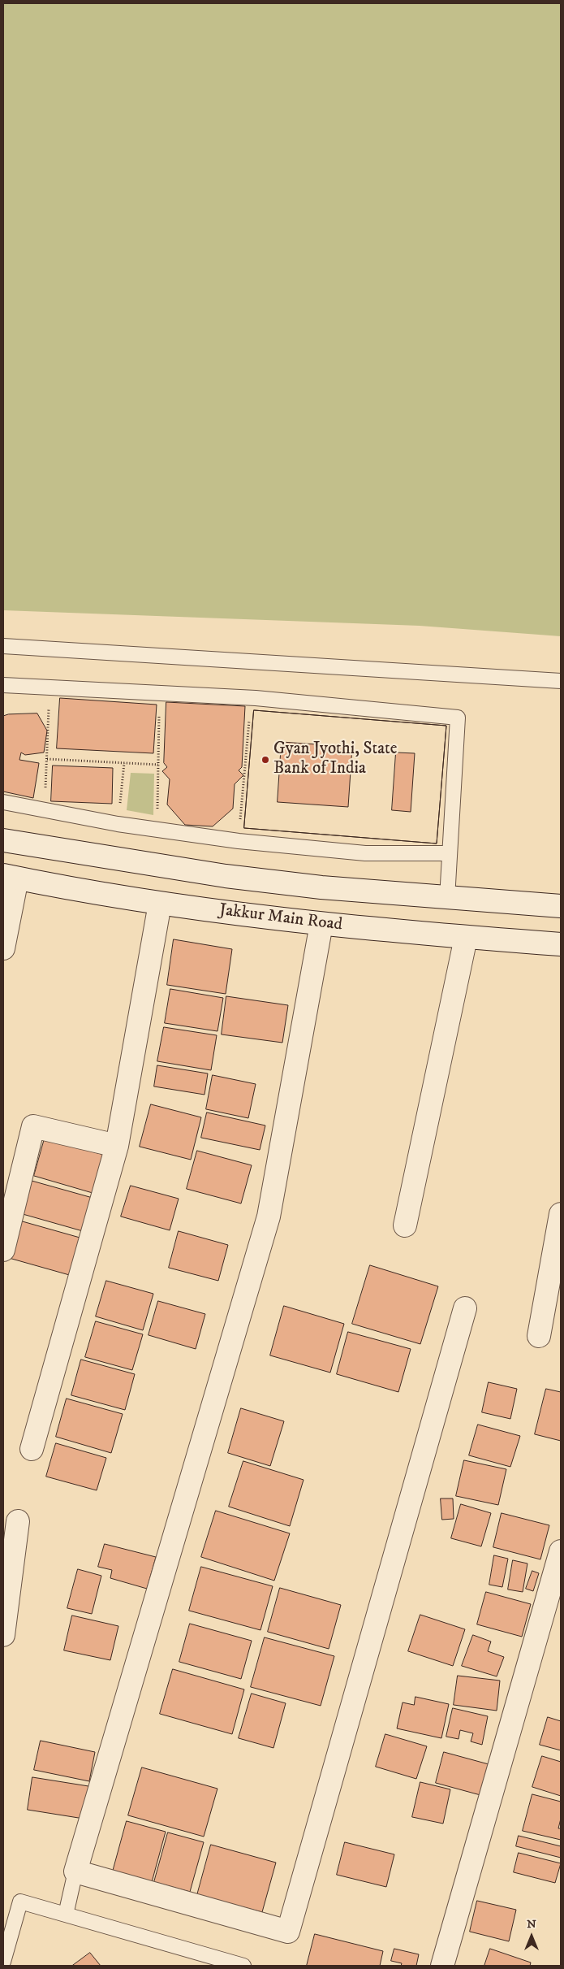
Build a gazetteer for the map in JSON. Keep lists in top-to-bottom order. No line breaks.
{"streets":{"street":["Jakkur Main Road"]},"places":["Gyan Jyothi, State Bank of India"],"north":"top"}
